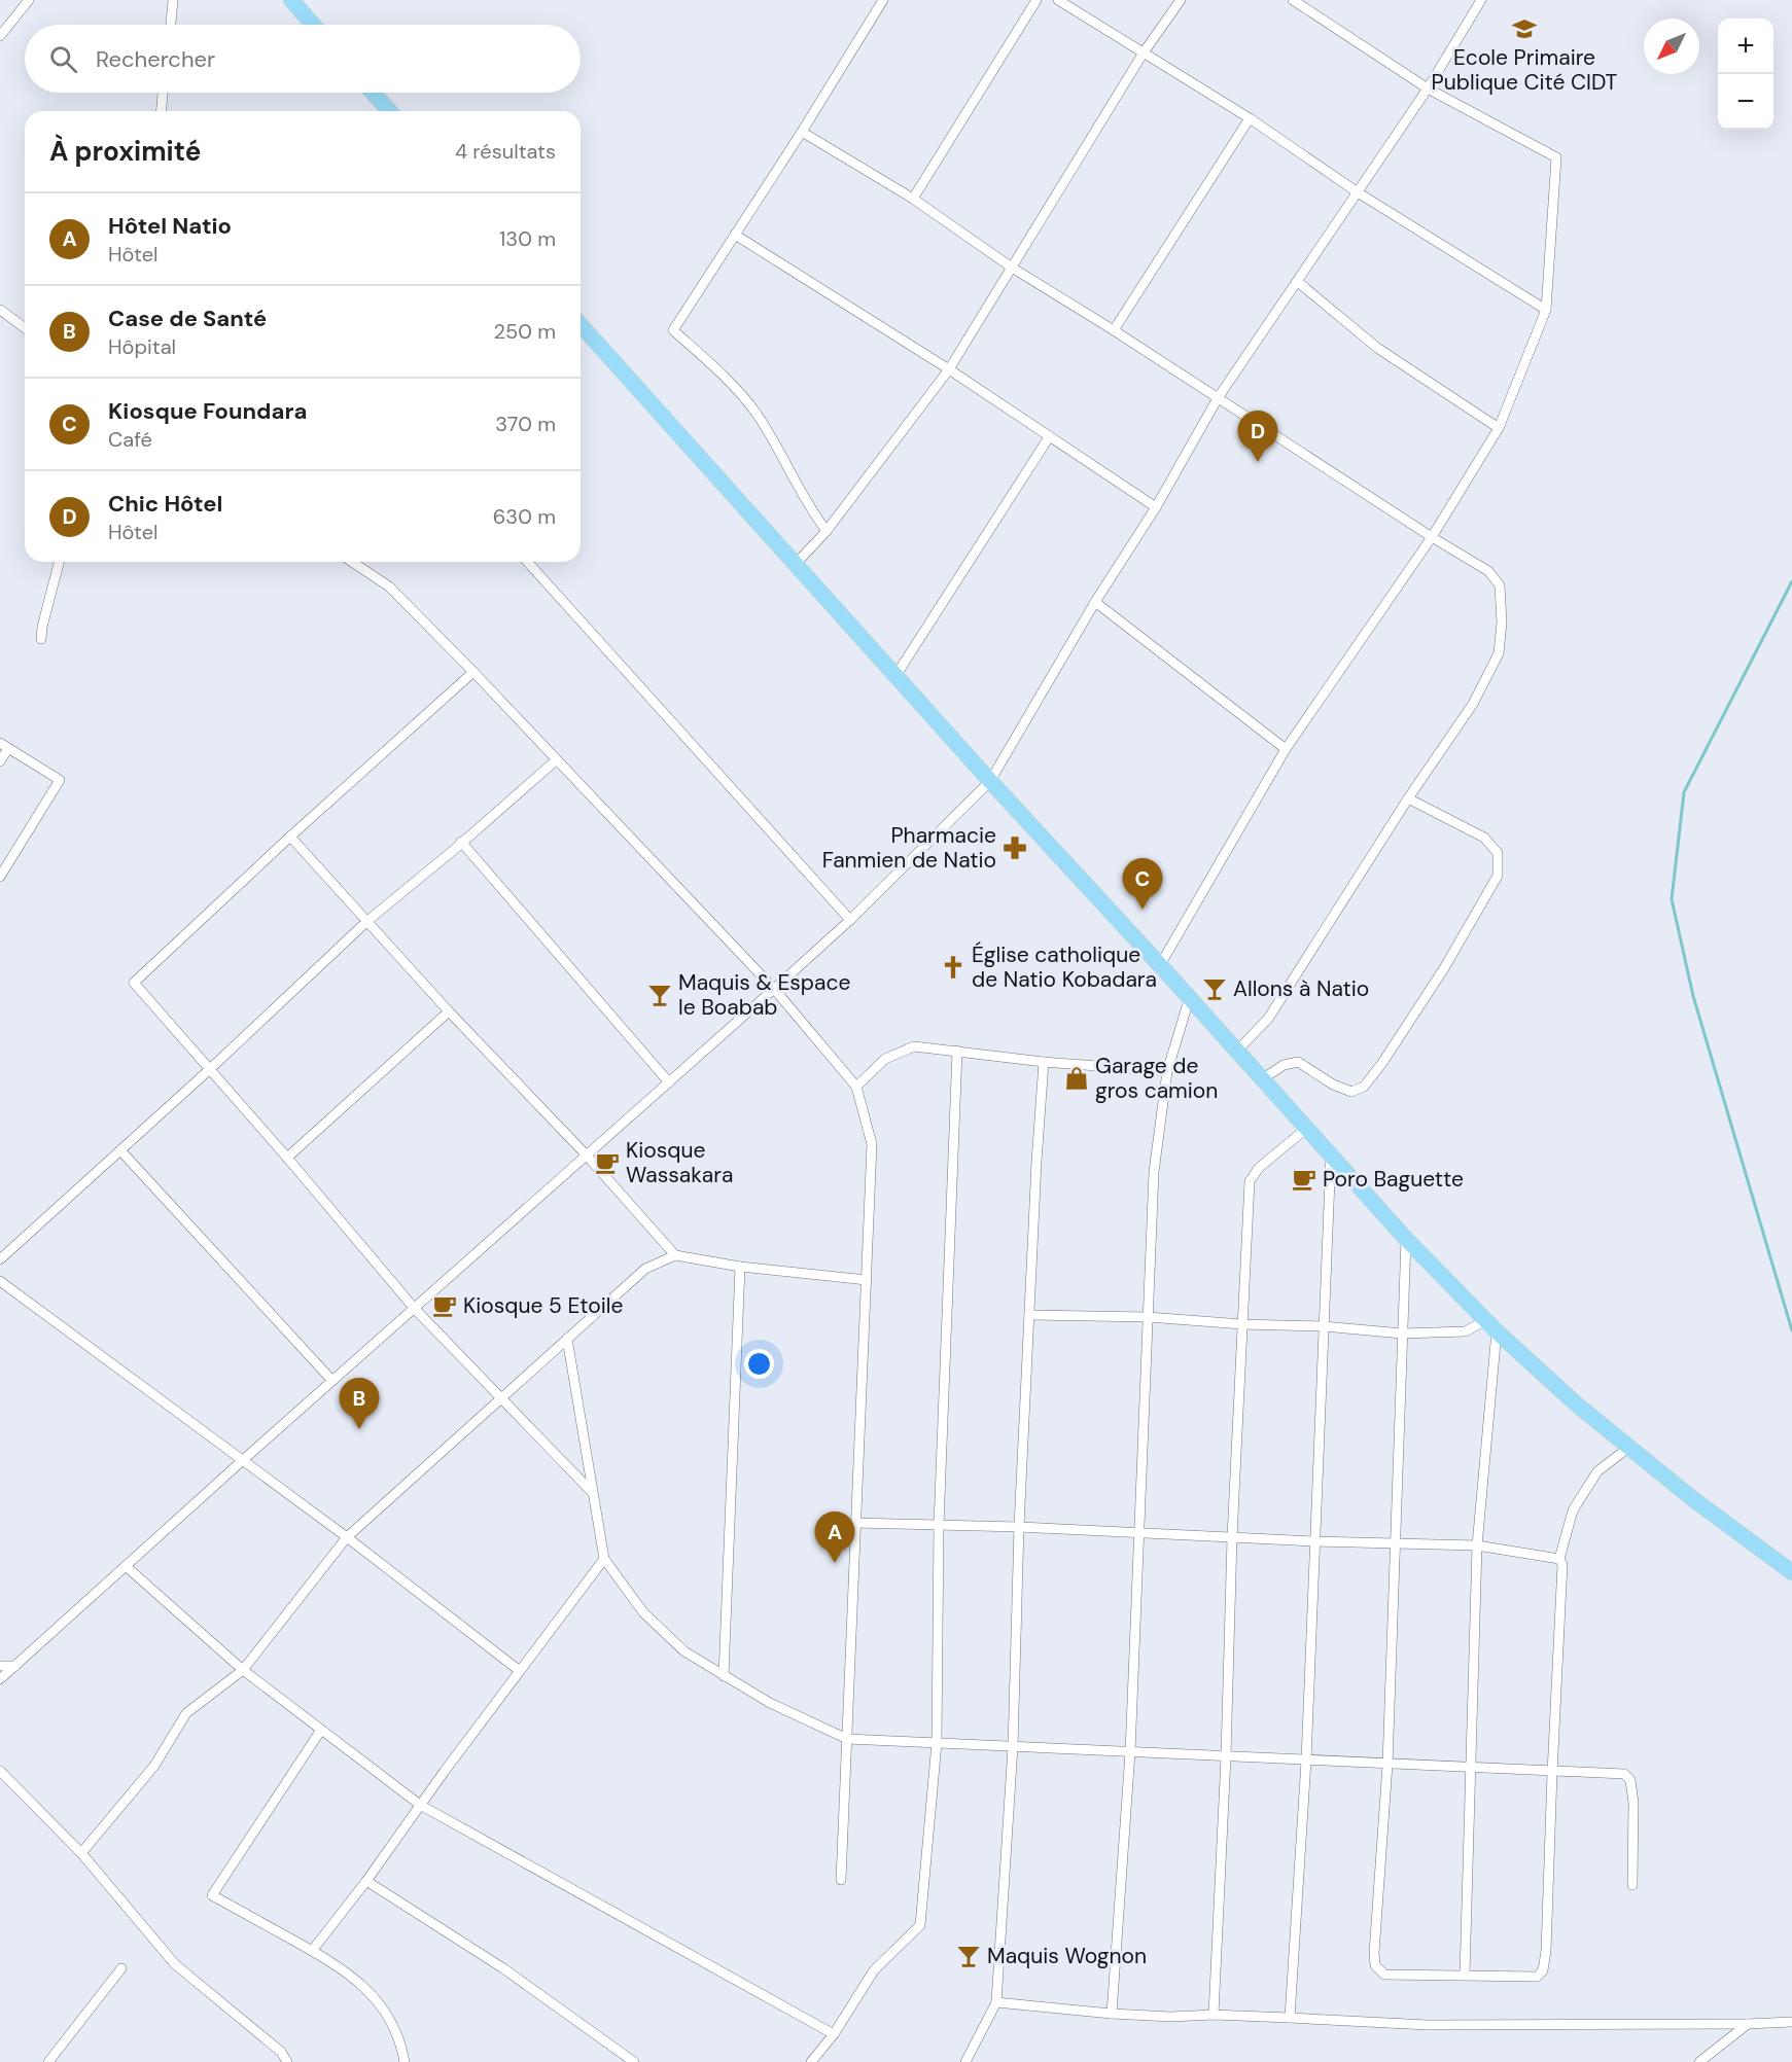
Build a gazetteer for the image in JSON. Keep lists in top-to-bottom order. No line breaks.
{"places":{"school or university":["Ecole Primaire Publique Cité CIDT"],"pharmacy":["Pharmacie Fanmien de Natio"],"church":["Église catholique de Natio Kobadara"],"bar":["Allons à Natio","Maquis & Espace le Boabab","Maquis Wognon"],"shop":["Garage de gros camion"],"cafe":["Kiosque Wassakara","Poro Baguette","Kiosque 5 Etoile"]},"north":"bottom left","page":{"map_buttons":["+","−"],"search":"Rechercher","heading":["À proximité","4 résultats"],"list":[{"mark":"A","name":"Hôtel Natio","note":"Hôtel","value":"130 m"},{"mark":"B","name":"Case de Santé","note":"Hôpital","value":"250 m"},{"mark":"C","name":"Kiosque Foundara","note":"Café","value":"370 m"},{"mark":"D","name":"Chic Hôtel","note":"Hôtel","value":"630 m"}],"pins":["D","C","B","A"]}}
